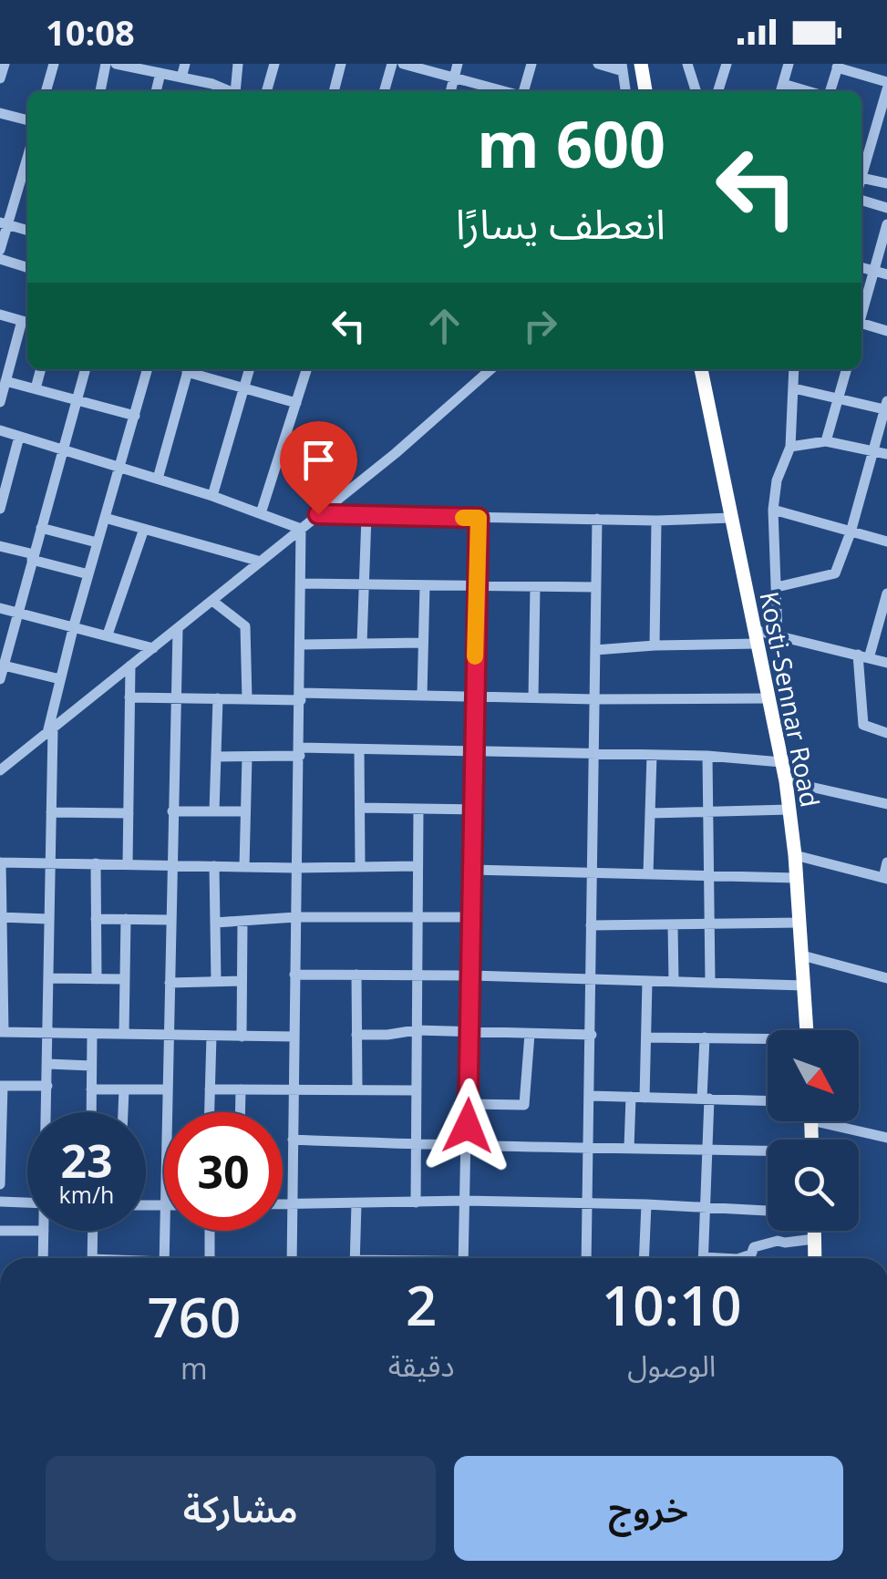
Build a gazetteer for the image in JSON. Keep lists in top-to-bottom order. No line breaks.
{"streets":{"highway":["Kosti-Sennar Road"]},"north":"bottom right","page":{"status":"10:08","turn":["600 m","انعطف يسارًا"],"speed":"23 km/h","limit":"30","eta":["10:10","الوصول","2","دقيقة","760","m"],"buttons":["خروج","مشاركة"]}}
